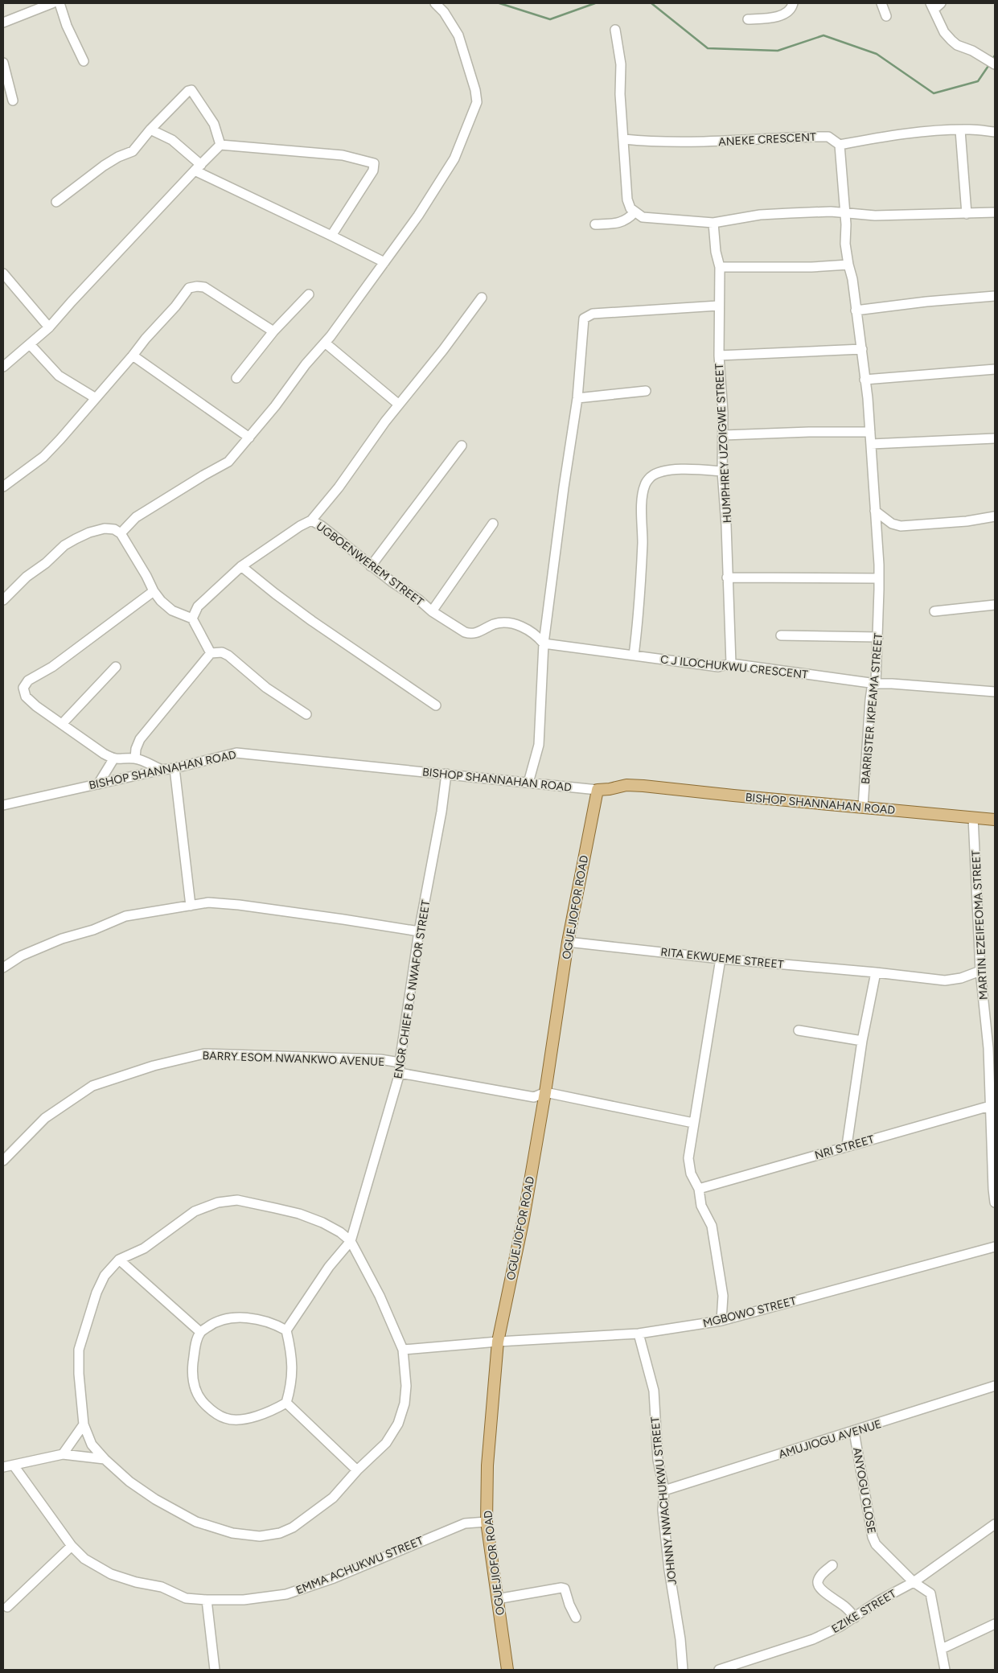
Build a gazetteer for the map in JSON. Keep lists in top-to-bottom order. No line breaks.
{"streets":{"main road":["BISHOP SHANNAHAN ROAD","OGUEJIOFOR ROAD"],"street":["ANEKE CRESCENT","HUMPHREY UZOIGWE STREET","UGBOENWEREM STREET","C J ILOCHUKWU CRESCENT","BARRISTER IKPEAMA STREET","MARTIN EZEIFEOMA STREET","RITA EKWUEME STREET","ENGR CHIEF B C NWAFOR STREET","BARRY ESOM NWANKWO AVENUE","NRI STREET","MGBOWO STREET","AMUJIOGU AVENUE","ANYOGU CLOSE","JOHNNY NWACHUKWU STREET","EMMA ACHUKWU STREET","EZIKE STREET"]},"crossings":[["HUMPHREY UZOIGWE STREET","C J ILOCHUKWU CRESCENT"],["UGBOENWEREM STREET","C J ILOCHUKWU CRESCENT"],["C J ILOCHUKWU CRESCENT","BARRISTER IKPEAMA STREET"],["BARRISTER IKPEAMA STREET","BISHOP SHANNAHAN ROAD"],["BISHOP SHANNAHAN ROAD","OGUEJIOFOR ROAD"],["BISHOP SHANNAHAN ROAD","MARTIN EZEIFEOMA STREET"],["BISHOP SHANNAHAN ROAD","ENGR CHIEF B C NWAFOR STREET"],["OGUEJIOFOR ROAD","RITA EKWUEME STREET"],["OGUEJIOFOR ROAD","MGBOWO STREET"],["OGUEJIOFOR ROAD","EMMA ACHUKWU STREET"],["MARTIN EZEIFEOMA STREET","RITA EKWUEME STREET"],["MARTIN EZEIFEOMA STREET","NRI STREET"],["ENGR CHIEF B C NWAFOR STREET","BARRY ESOM NWANKWO AVENUE"],["MGBOWO STREET","JOHNNY NWACHUKWU STREET"],["AMUJIOGU AVENUE","ANYOGU CLOSE"],["AMUJIOGU AVENUE","JOHNNY NWACHUKWU STREET"],["ANYOGU CLOSE","EZIKE STREET"]]}
